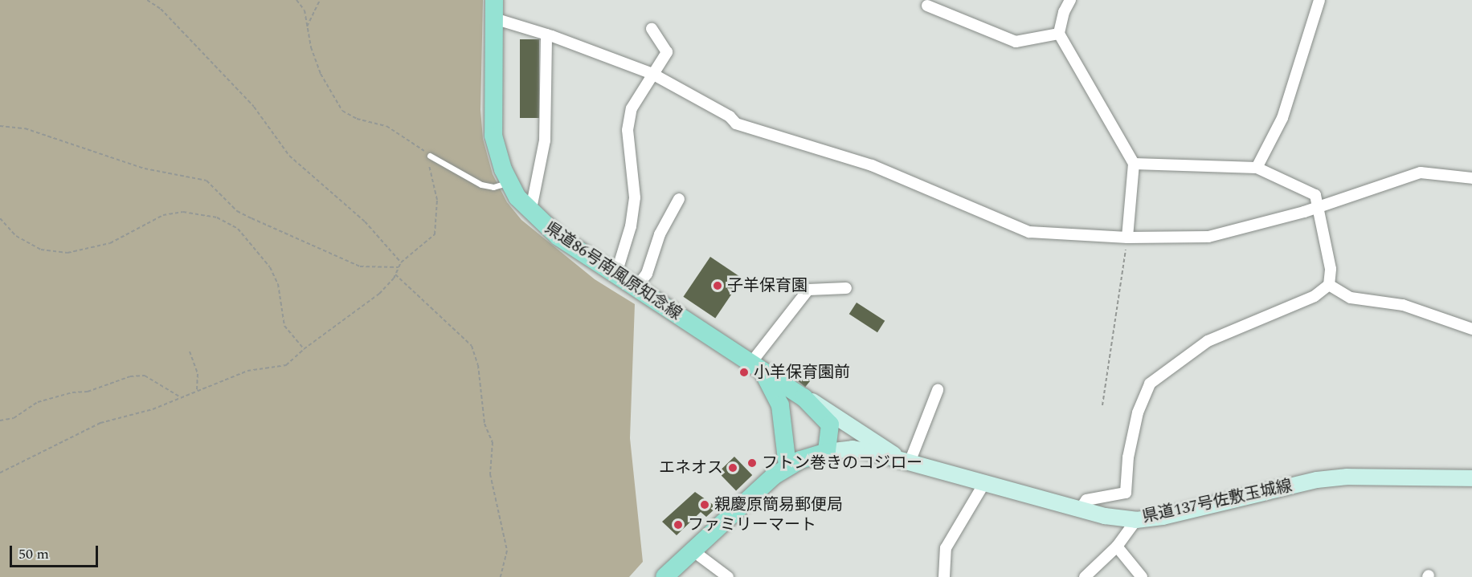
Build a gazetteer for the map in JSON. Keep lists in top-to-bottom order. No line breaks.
{"streets":{"main road":["県道86号南風原知念線","県道137号佐敷玉城線"]},"crossings":[["県道86号南風原知念線","県道137号佐敷玉城線"]],"places":["子羊保育園","小羊保育園前","フトン巻きのコジロー","エネオス","親慶原簡易郵便局","ファミリーマート"],"scale_bar":"50 m"}
